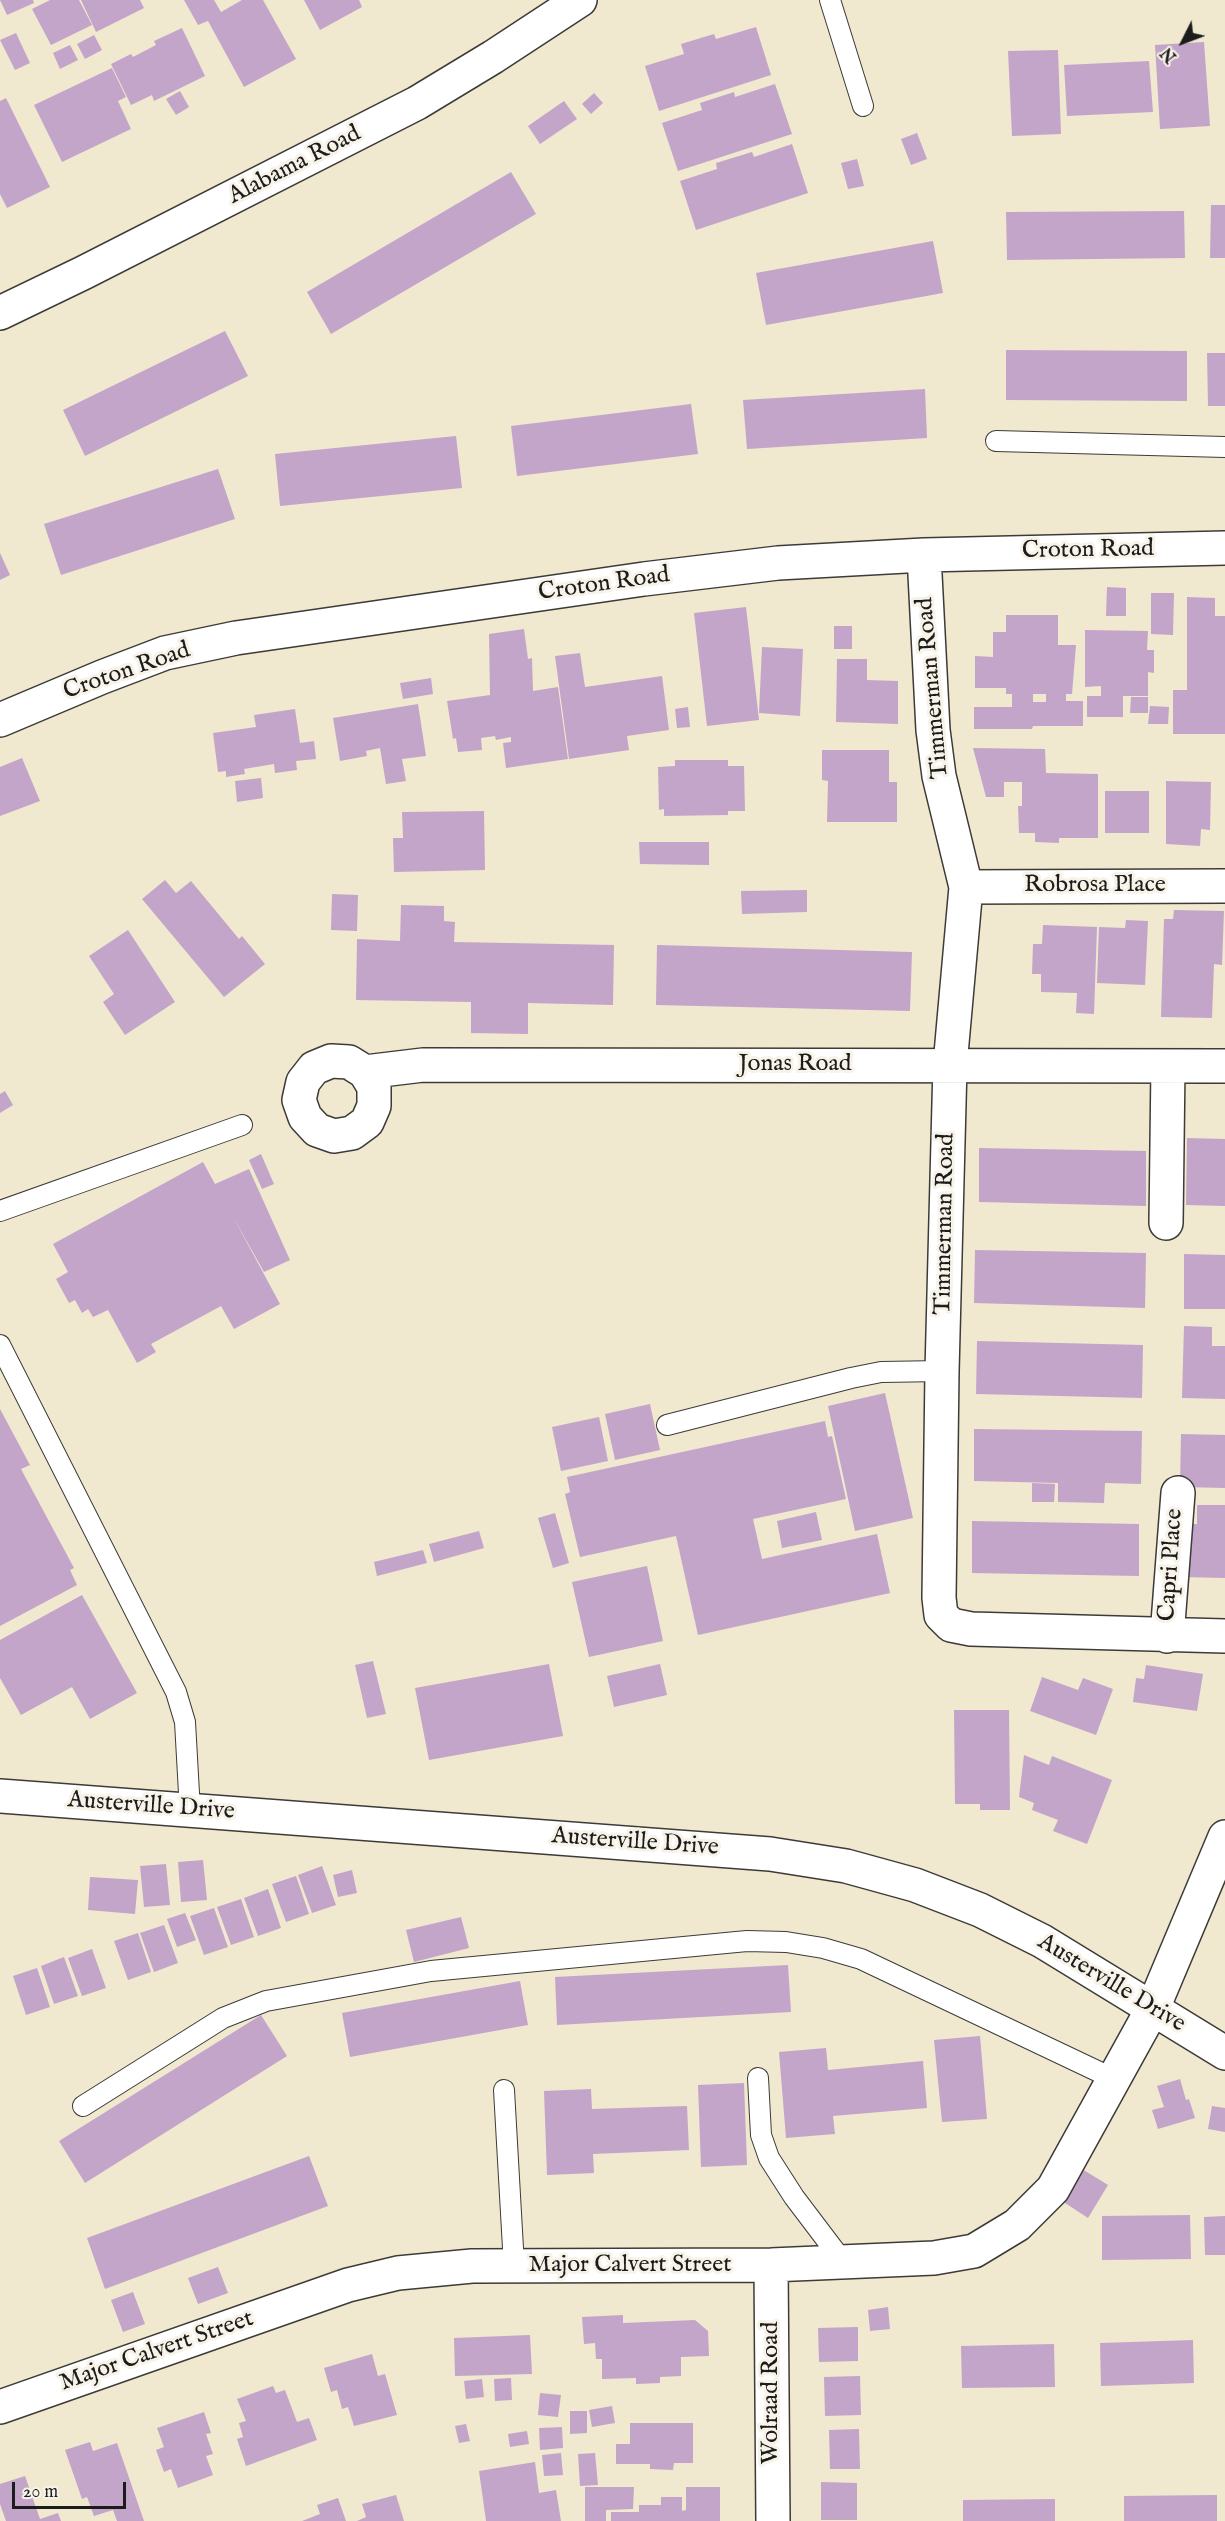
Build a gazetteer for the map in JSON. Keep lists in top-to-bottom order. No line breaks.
{"streets":{"street":["Alabama Road","Croton Road","Timmerman Road","Robrosa Place","Jonas Road","Capri Place","Austerville Drive","Major Calvert Street","Wolraad Road"]},"crossings":[["Croton Road","Timmerman Road"],["Timmerman Road","Robrosa Place"],["Timmerman Road","Jonas Road"],["Timmerman Road","Capri Place"],["Austerville Drive","Major Calvert Street"],["Major Calvert Street","Wolraad Road"]],"scale_bar":"20 m","north":"bottom left"}
